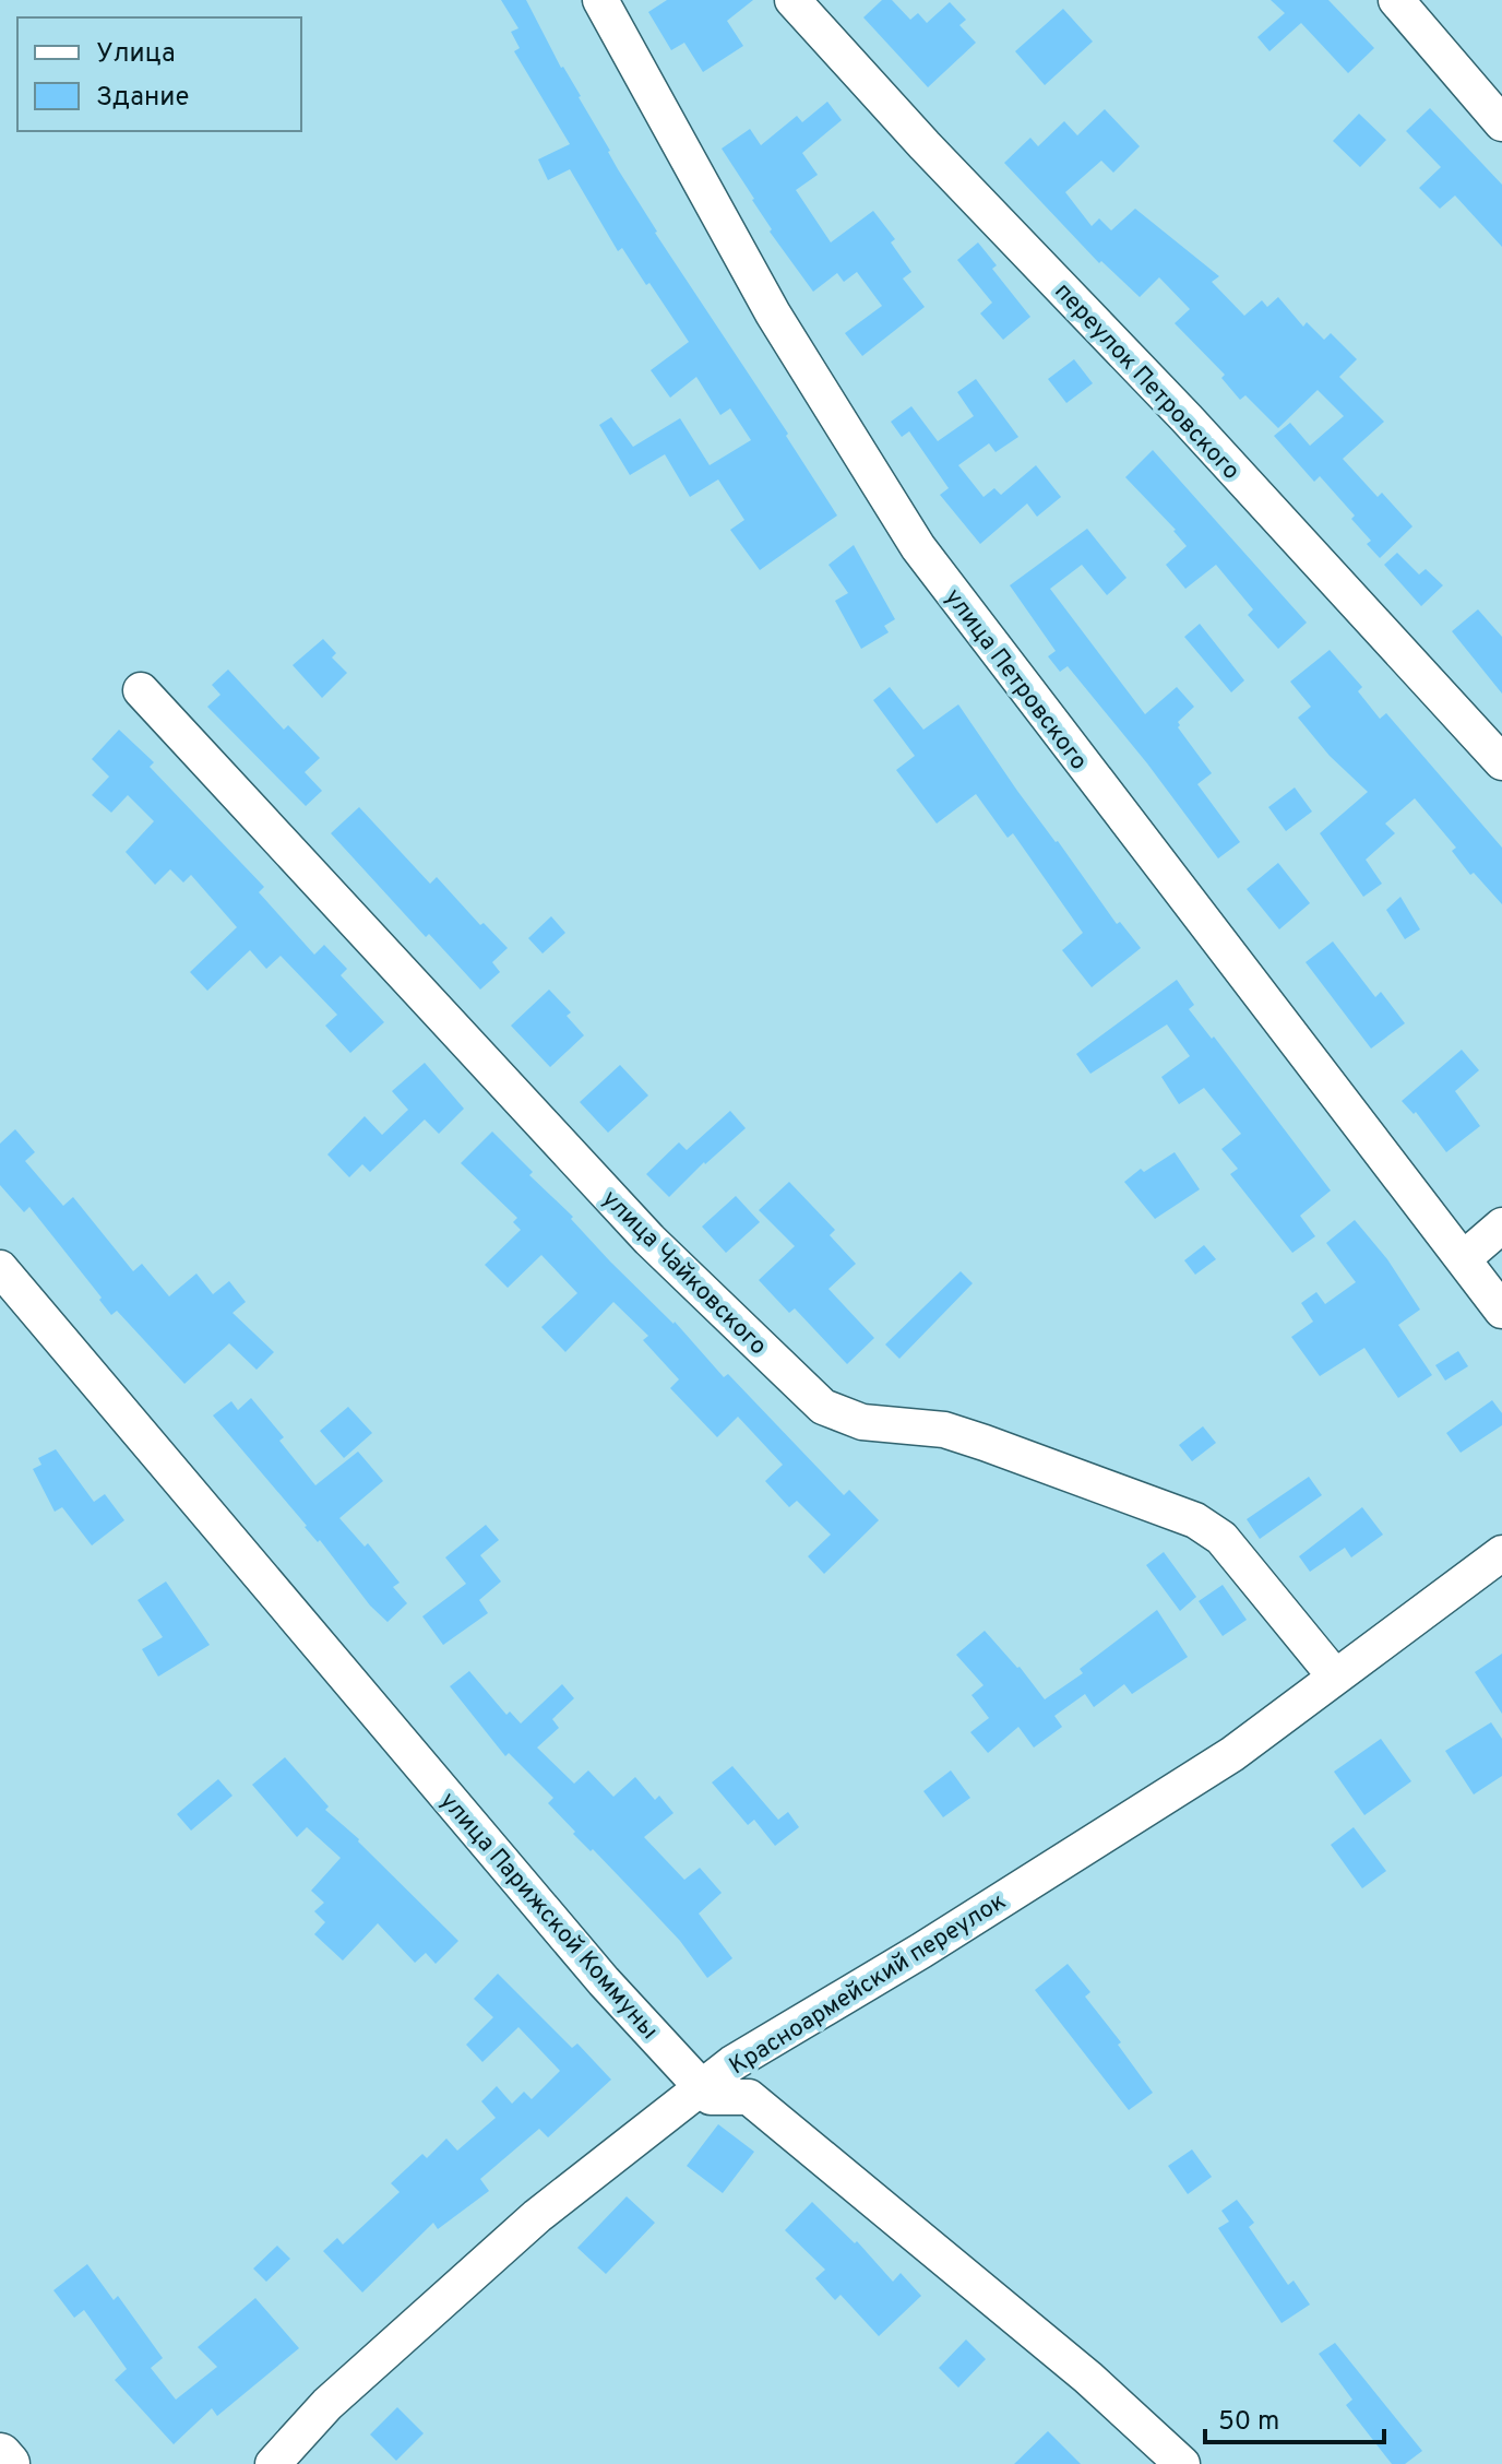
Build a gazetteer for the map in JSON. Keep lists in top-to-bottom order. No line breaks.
{"streets":{"street":["переулок Петровского","улица Петровского","улица Чайковского","улица Парижской Коммуны","Красноармейский переулок"]},"crossings":[["улица Чайковского","Красноармейский переулок"],["улица Парижской Коммуны","Красноармейский переулок"]],"legend":["Улица","Здание"],"scale_bar":"50 m"}
